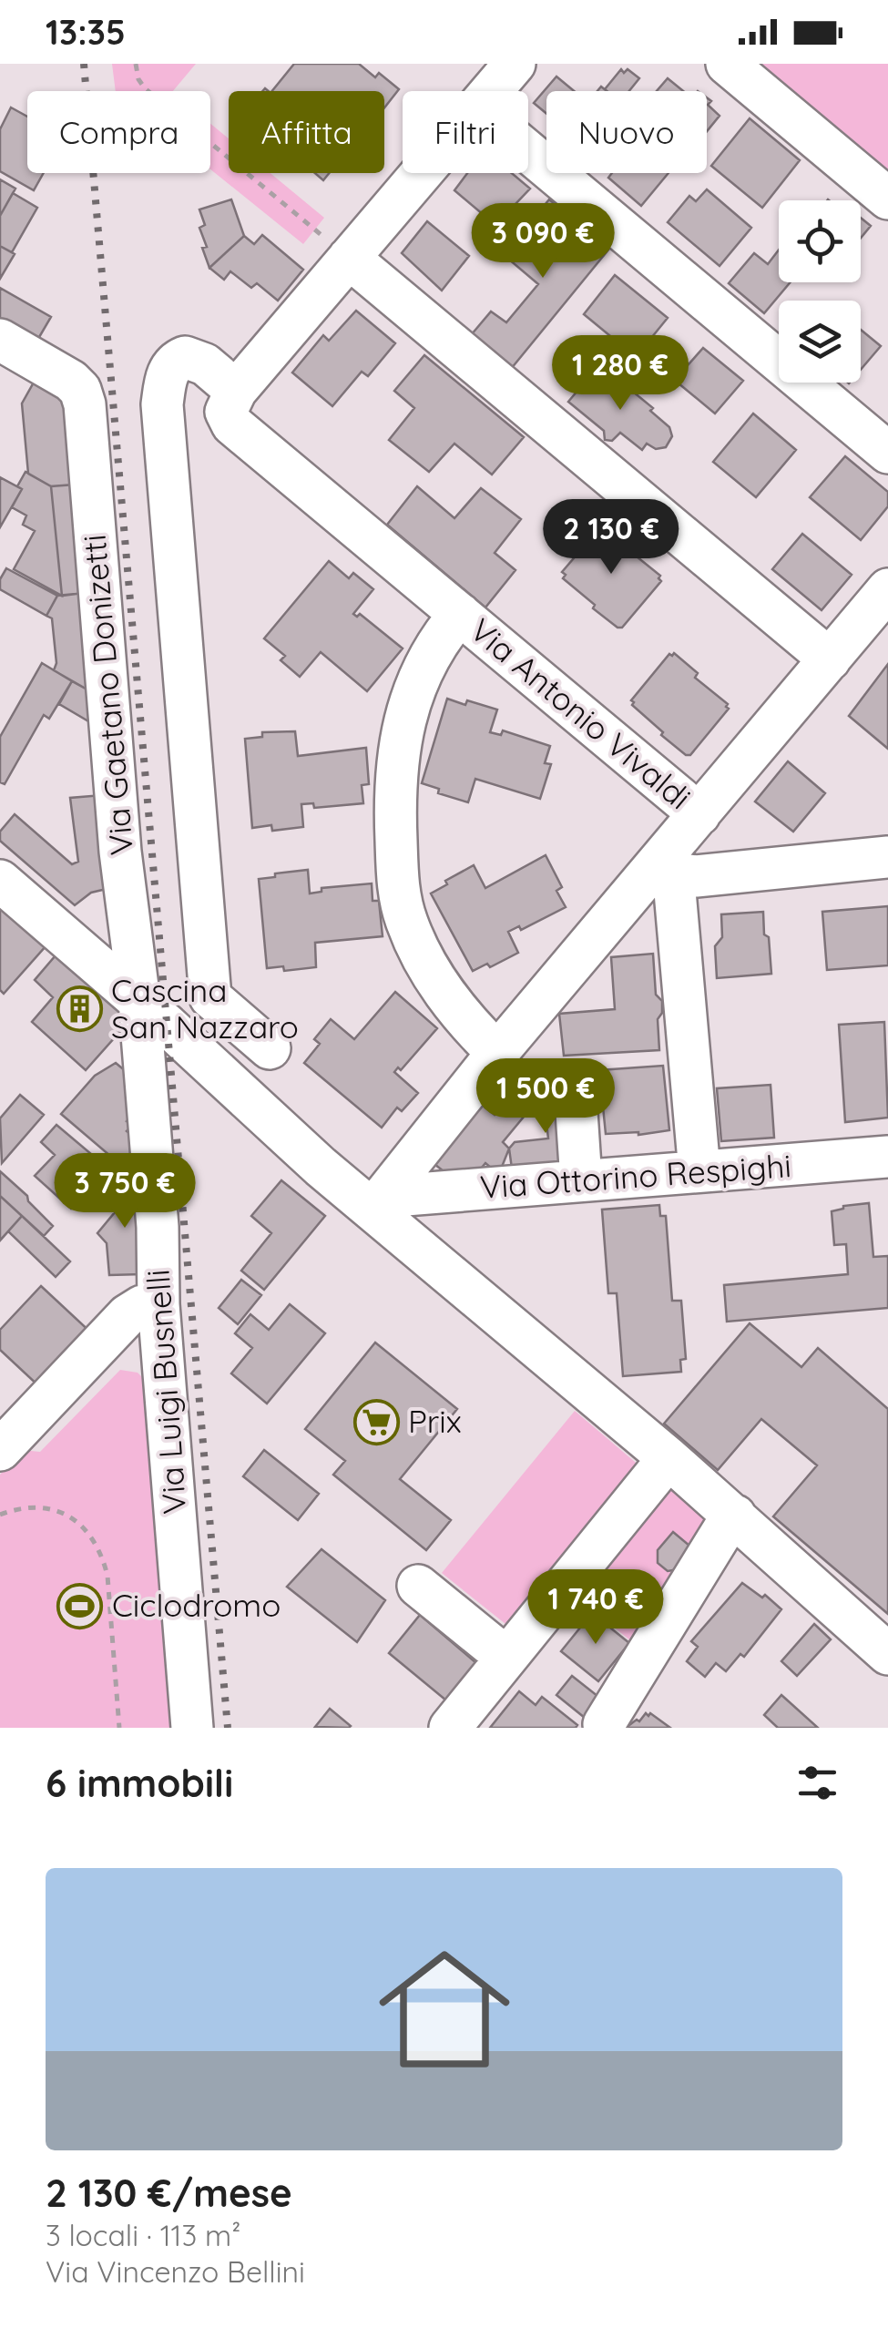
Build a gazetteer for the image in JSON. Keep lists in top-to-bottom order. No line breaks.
{"streets":{"street":["Via Gaetano Donizetti","Via Antonio Vivaldi","Via Ottorino Respighi","Via Luigi Busnelli"]},"crossings":[["Via Gaetano Donizetti","Via Luigi Busnelli"]],"places":{"building":["Cascina San Nazzaro"],"supermarket":["Prix"],"sports":["Ciclodromo"]},"page":{"status":"13:35","chip":["Compra","Affitta","Filtri","Nuovo"],"price":["3 090 €","1 280 €","2 130 €","1 500 €","3 750 €","1 740 €"],"heading":"6 immobili","list":[{"name":"2 130 €/mese","note":"3 locali · 113 m² · Via Vincenzo Bellini"}]}}
